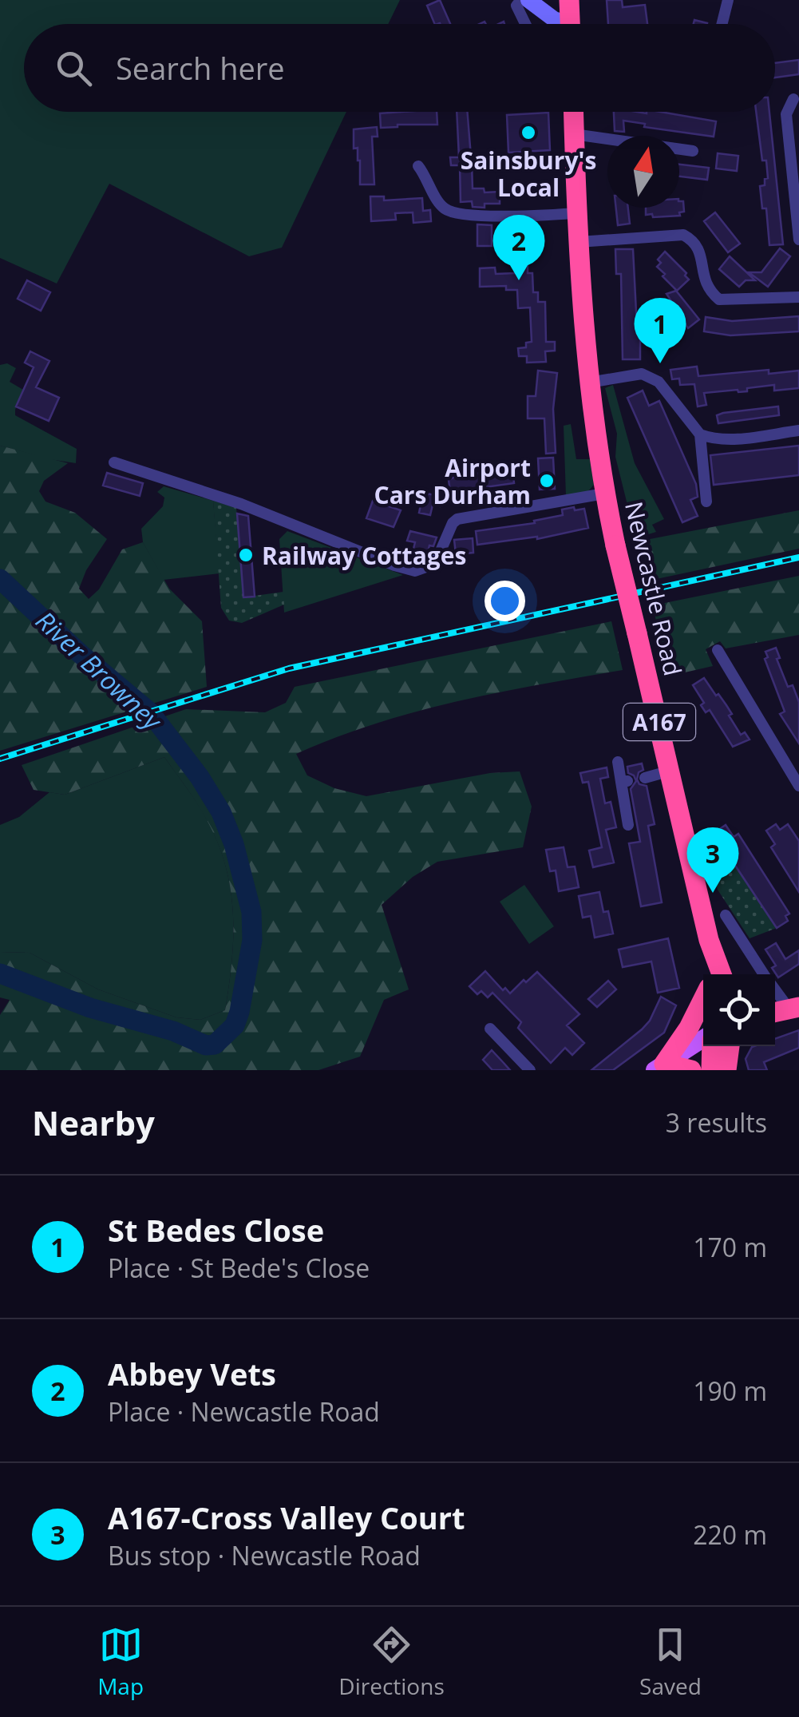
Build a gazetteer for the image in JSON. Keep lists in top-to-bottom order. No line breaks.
{"streets":{"highway":["Newcastle Road","A167"]},"crossings":[["Newcastle Road","A167"]],"water":["River Browney"],"places":["Sainsbury's Local","Airport Cars Durham","Railway Cottages"],"north":"top","page":{"search":"Search here","pins":["2","1","3"],"heading":["Nearby","3 results"],"list":[{"mark":"1","name":"St Bedes Close","note":"Place · St Bede's Close","value":"170 m"},{"mark":"2","name":"Abbey Vets","note":"Place · Newcastle Road","value":"190 m"},{"mark":"3","name":"A167-Cross Valley Court","note":"Bus stop · Newcastle Road","value":"220 m"}],"nav":["Map","Directions","Saved"]}}
